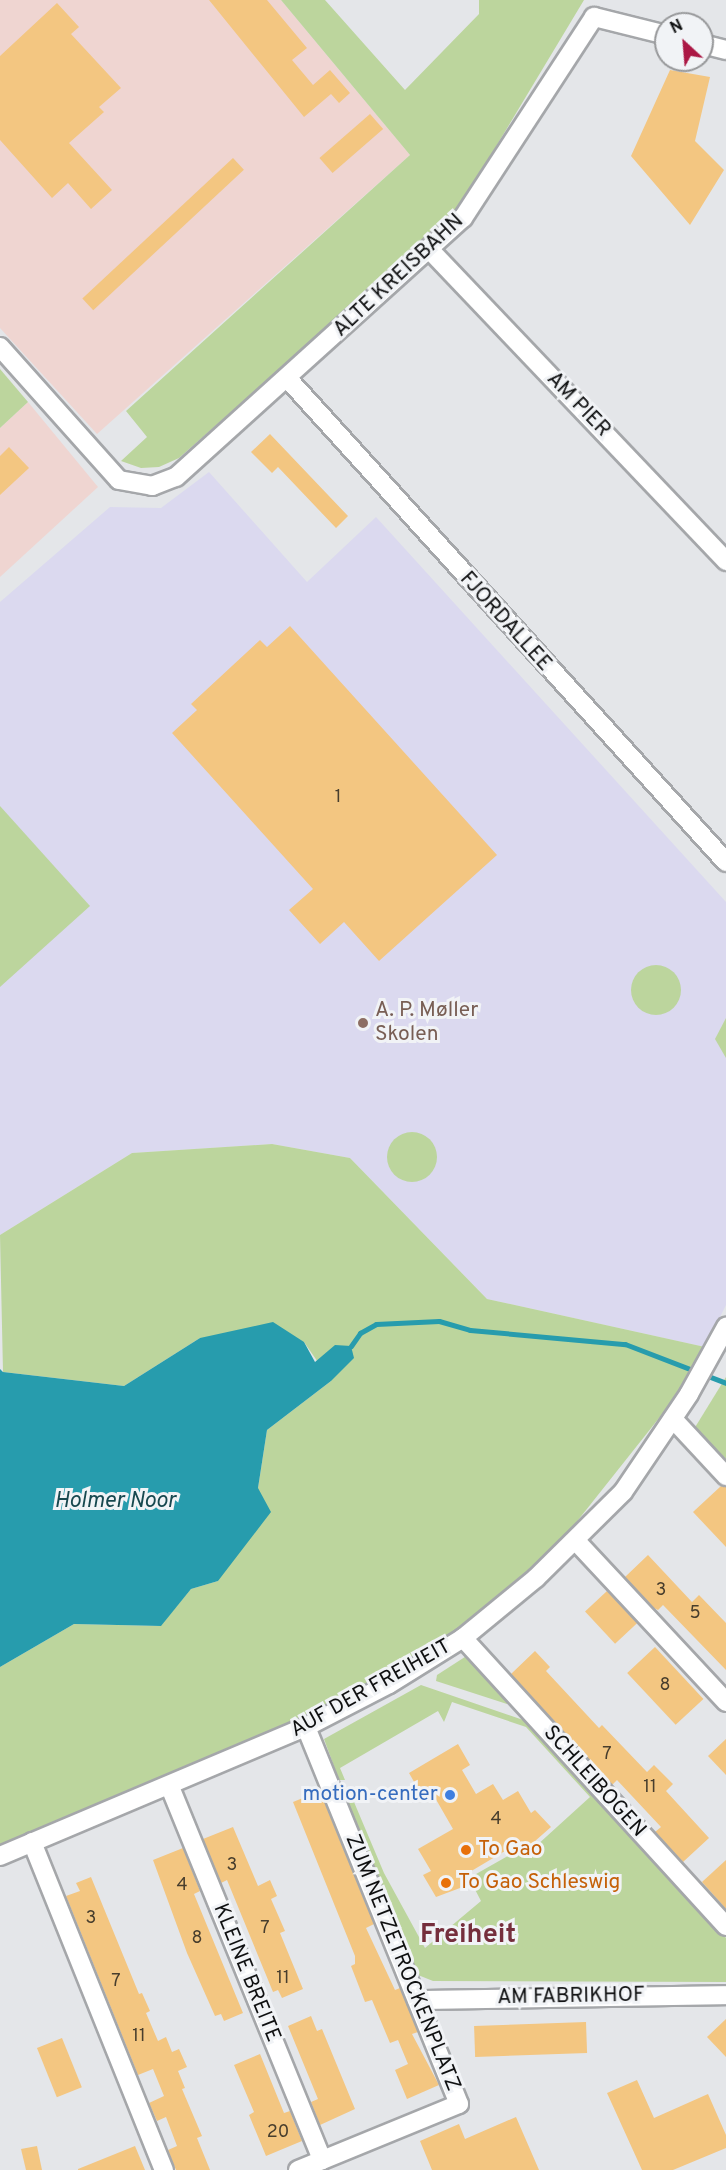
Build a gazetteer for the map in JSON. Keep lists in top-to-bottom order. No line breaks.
{"streets":{"street":["ALTE KREISBAHN","AM PIER","FJORDALLEE","AUF DER FREIHEIT","SCHLEIBOGEN","ZUM NETZETROCKENPLATZ","KLEINE BREITE","AM FABRIKHOF"]},"crossings":[["ALTE KREISBAHN","AM PIER"],["ALTE KREISBAHN","FJORDALLEE"],["AUF DER FREIHEIT","SCHLEIBOGEN"],["AUF DER FREIHEIT","ZUM NETZETROCKENPLATZ"],["AUF DER FREIHEIT","KLEINE BREITE"],["ZUM NETZETROCKENPLATZ","KLEINE BREITE"],["ZUM NETZETROCKENPLATZ","AM FABRIKHOF"]],"districts":["Freiheit"],"water":["Holmer Noor"],"places":["A. P. Møller Skolen","motion-center","To Gao","To Gao Schleswig"],"house_numbers":["1","3","5","8","7","11","4","3","4","3","7","8","11","7","11","20"],"north":"top left"}
